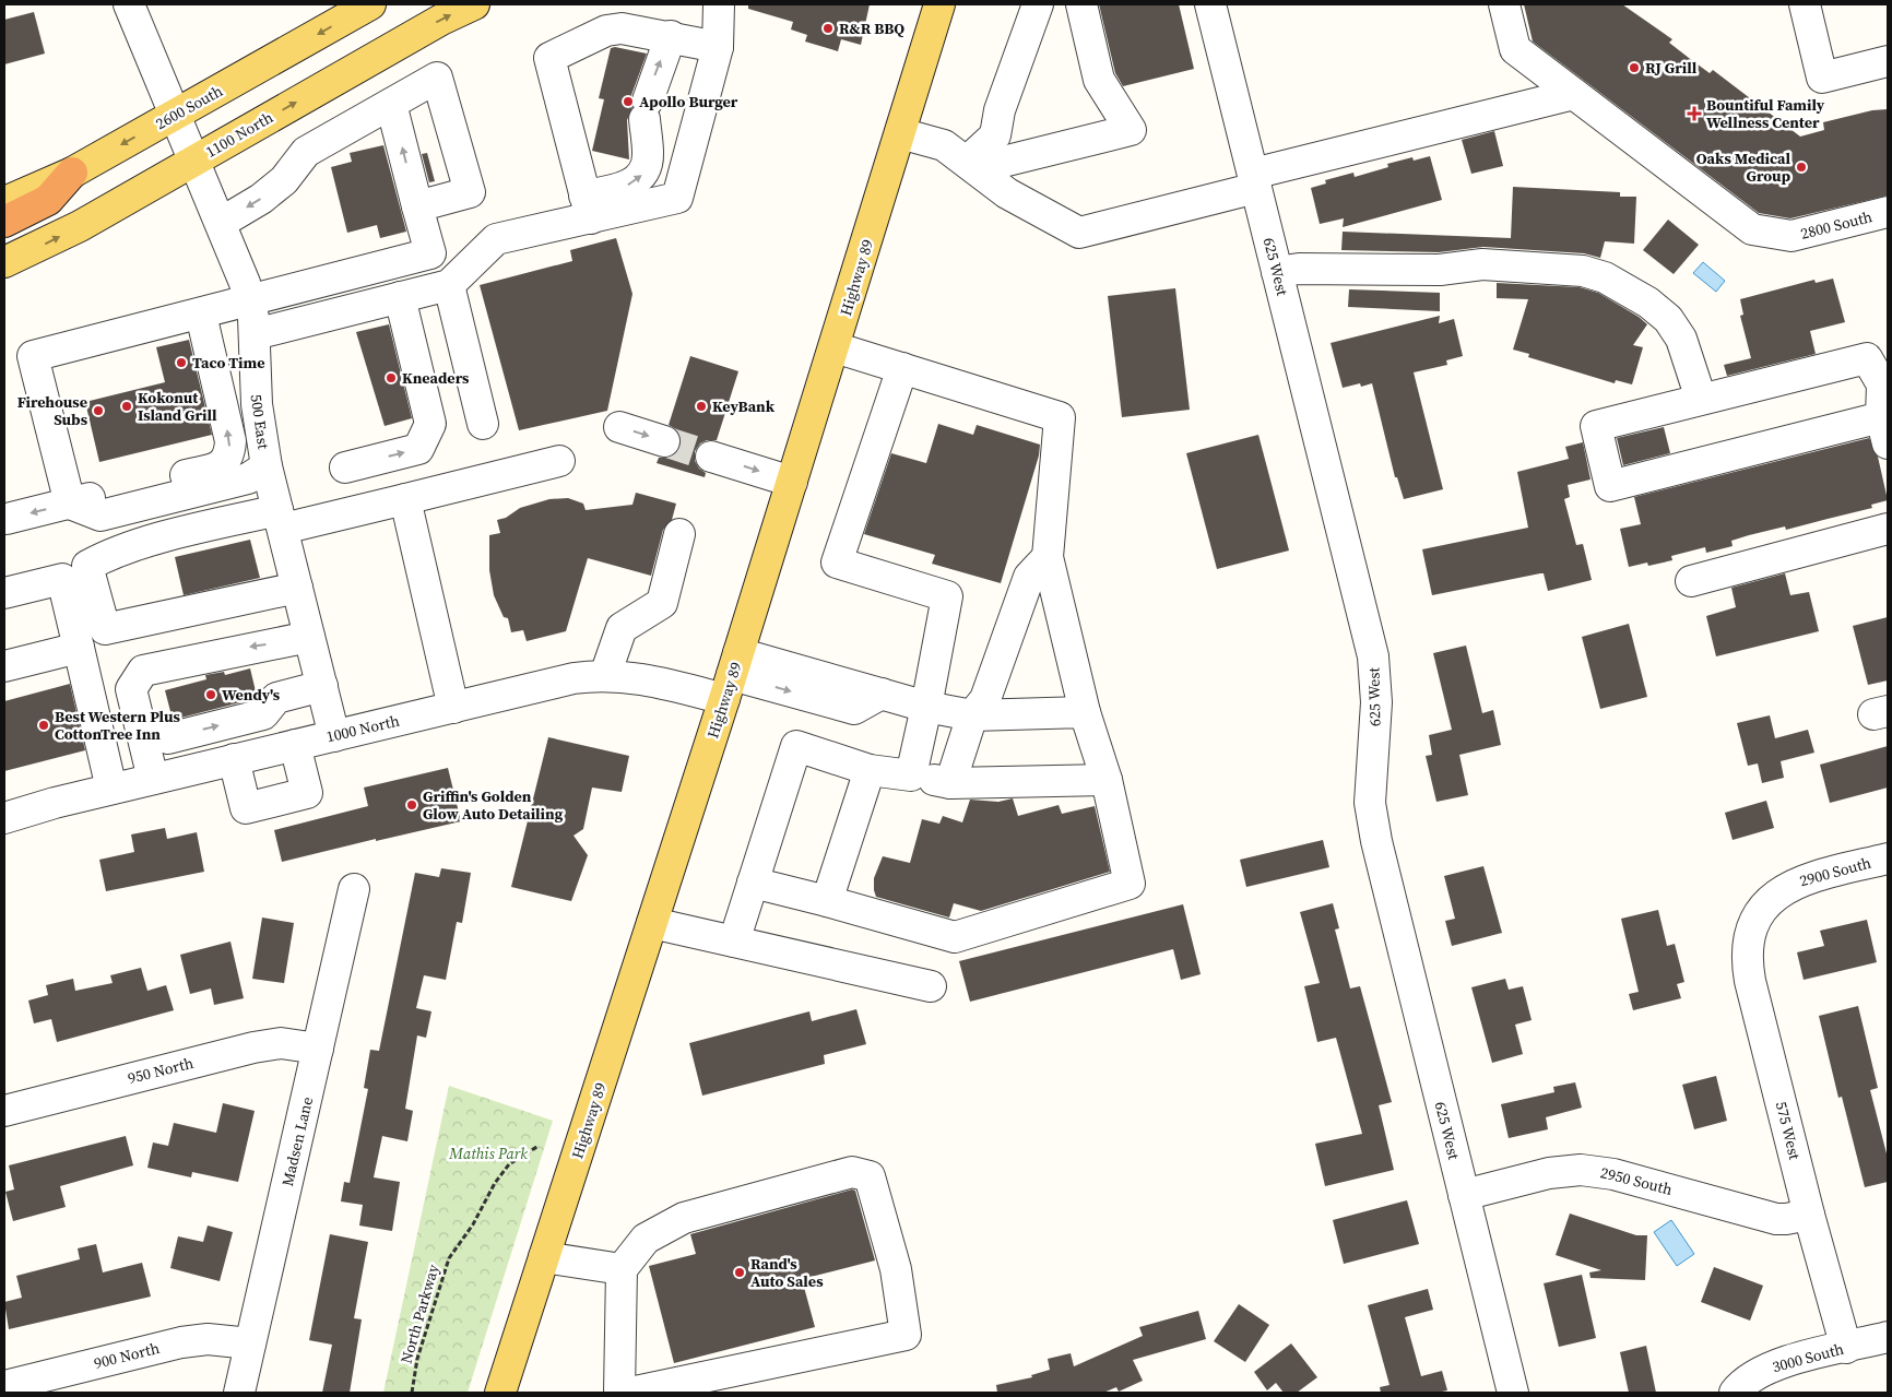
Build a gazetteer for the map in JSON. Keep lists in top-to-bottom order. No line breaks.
{"streets":{"main road":["2600 South","1100 North","Highway 89"],"street":["2800 South","625 West","500 East","1000 North","2900 South","950 North","575 West","Madsen Lane","2950 South","900 North","3000 South"],"path":["North Parkway"]},"crossings":[["2600 South","500 East"],["1100 North","500 East"],["625 West","2950 South"],["Highway 89","1000 North"],["500 East","1000 North"],["2900 South","575 West"],["950 North","Madsen Lane"],["575 West","2950 South"],["575 West","3000 South"],["Madsen Lane","900 North"]],"one_way":["2600 South","1100 North"],"parks":["Mathis Park"],"places":{"other":["R&R BBQ","RJ Grill","Apollo Burger","Oaks Medical Group","Taco Time","Kneaders","Kokonut Island Grill","KeyBank","Firehouse Subs","Wendy's","Best Western Plus CottonTree Inn","Griffin's Golden Glow Auto Detailing","Rand's Auto Sales"],"health":["Bountiful Family Wellness Center"]}}
